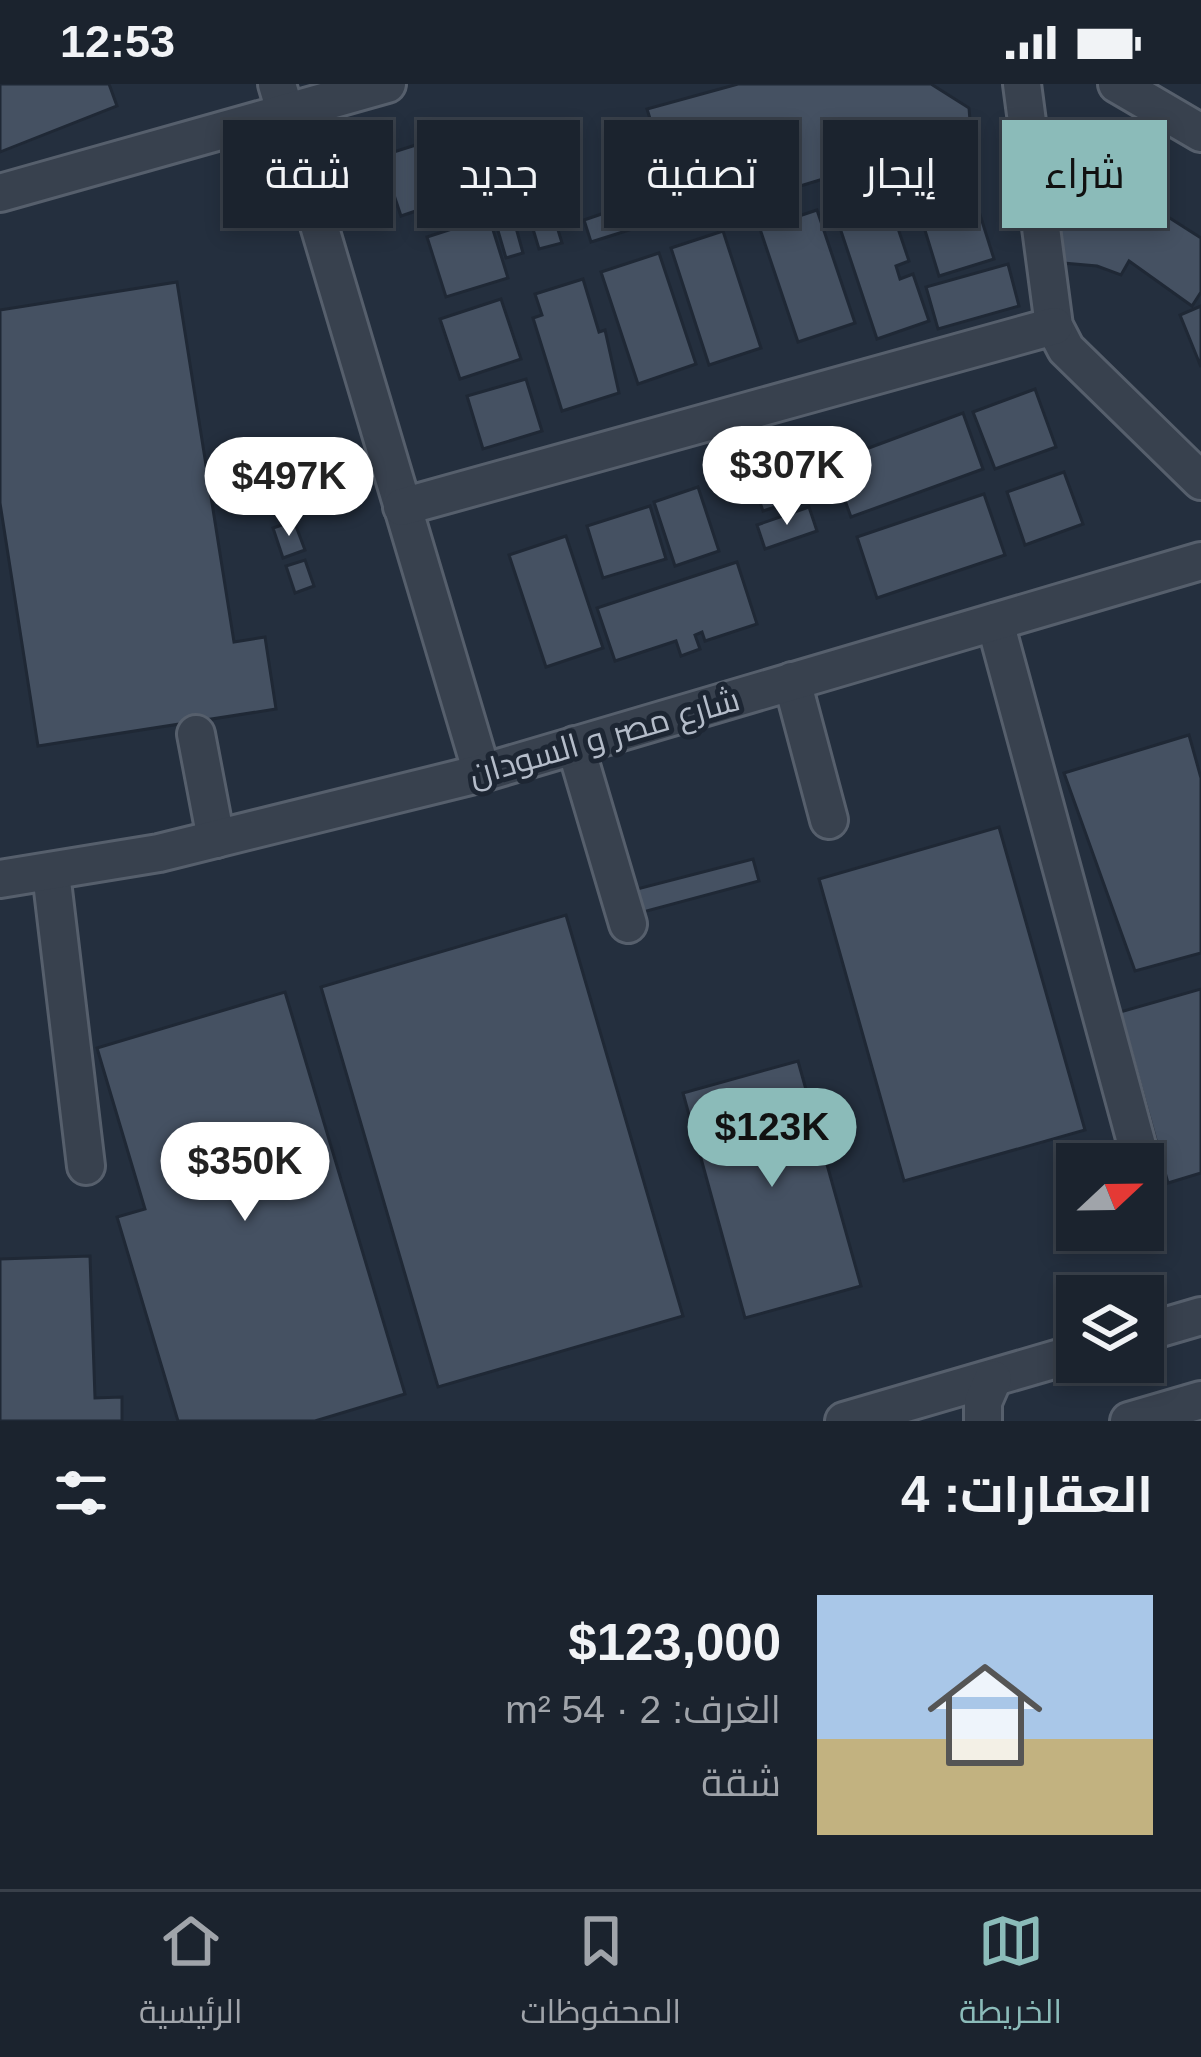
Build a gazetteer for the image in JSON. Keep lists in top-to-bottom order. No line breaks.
{"streets":{"street":["شارع مصر و السودان"]},"north":"right","page":{"status":"12:53","chip":["شراء","إيجار","تصفية","جديد","شقة"],"price":["$307K","$497K","$123K","$350K"],"heading":"العقارات: 4","list":[{"name":"$123,000","note":"الغرف: 2 · 54 m² · شقة"}],"tabs":["الخريطة","المحفوظات","الرئيسية"]}}
